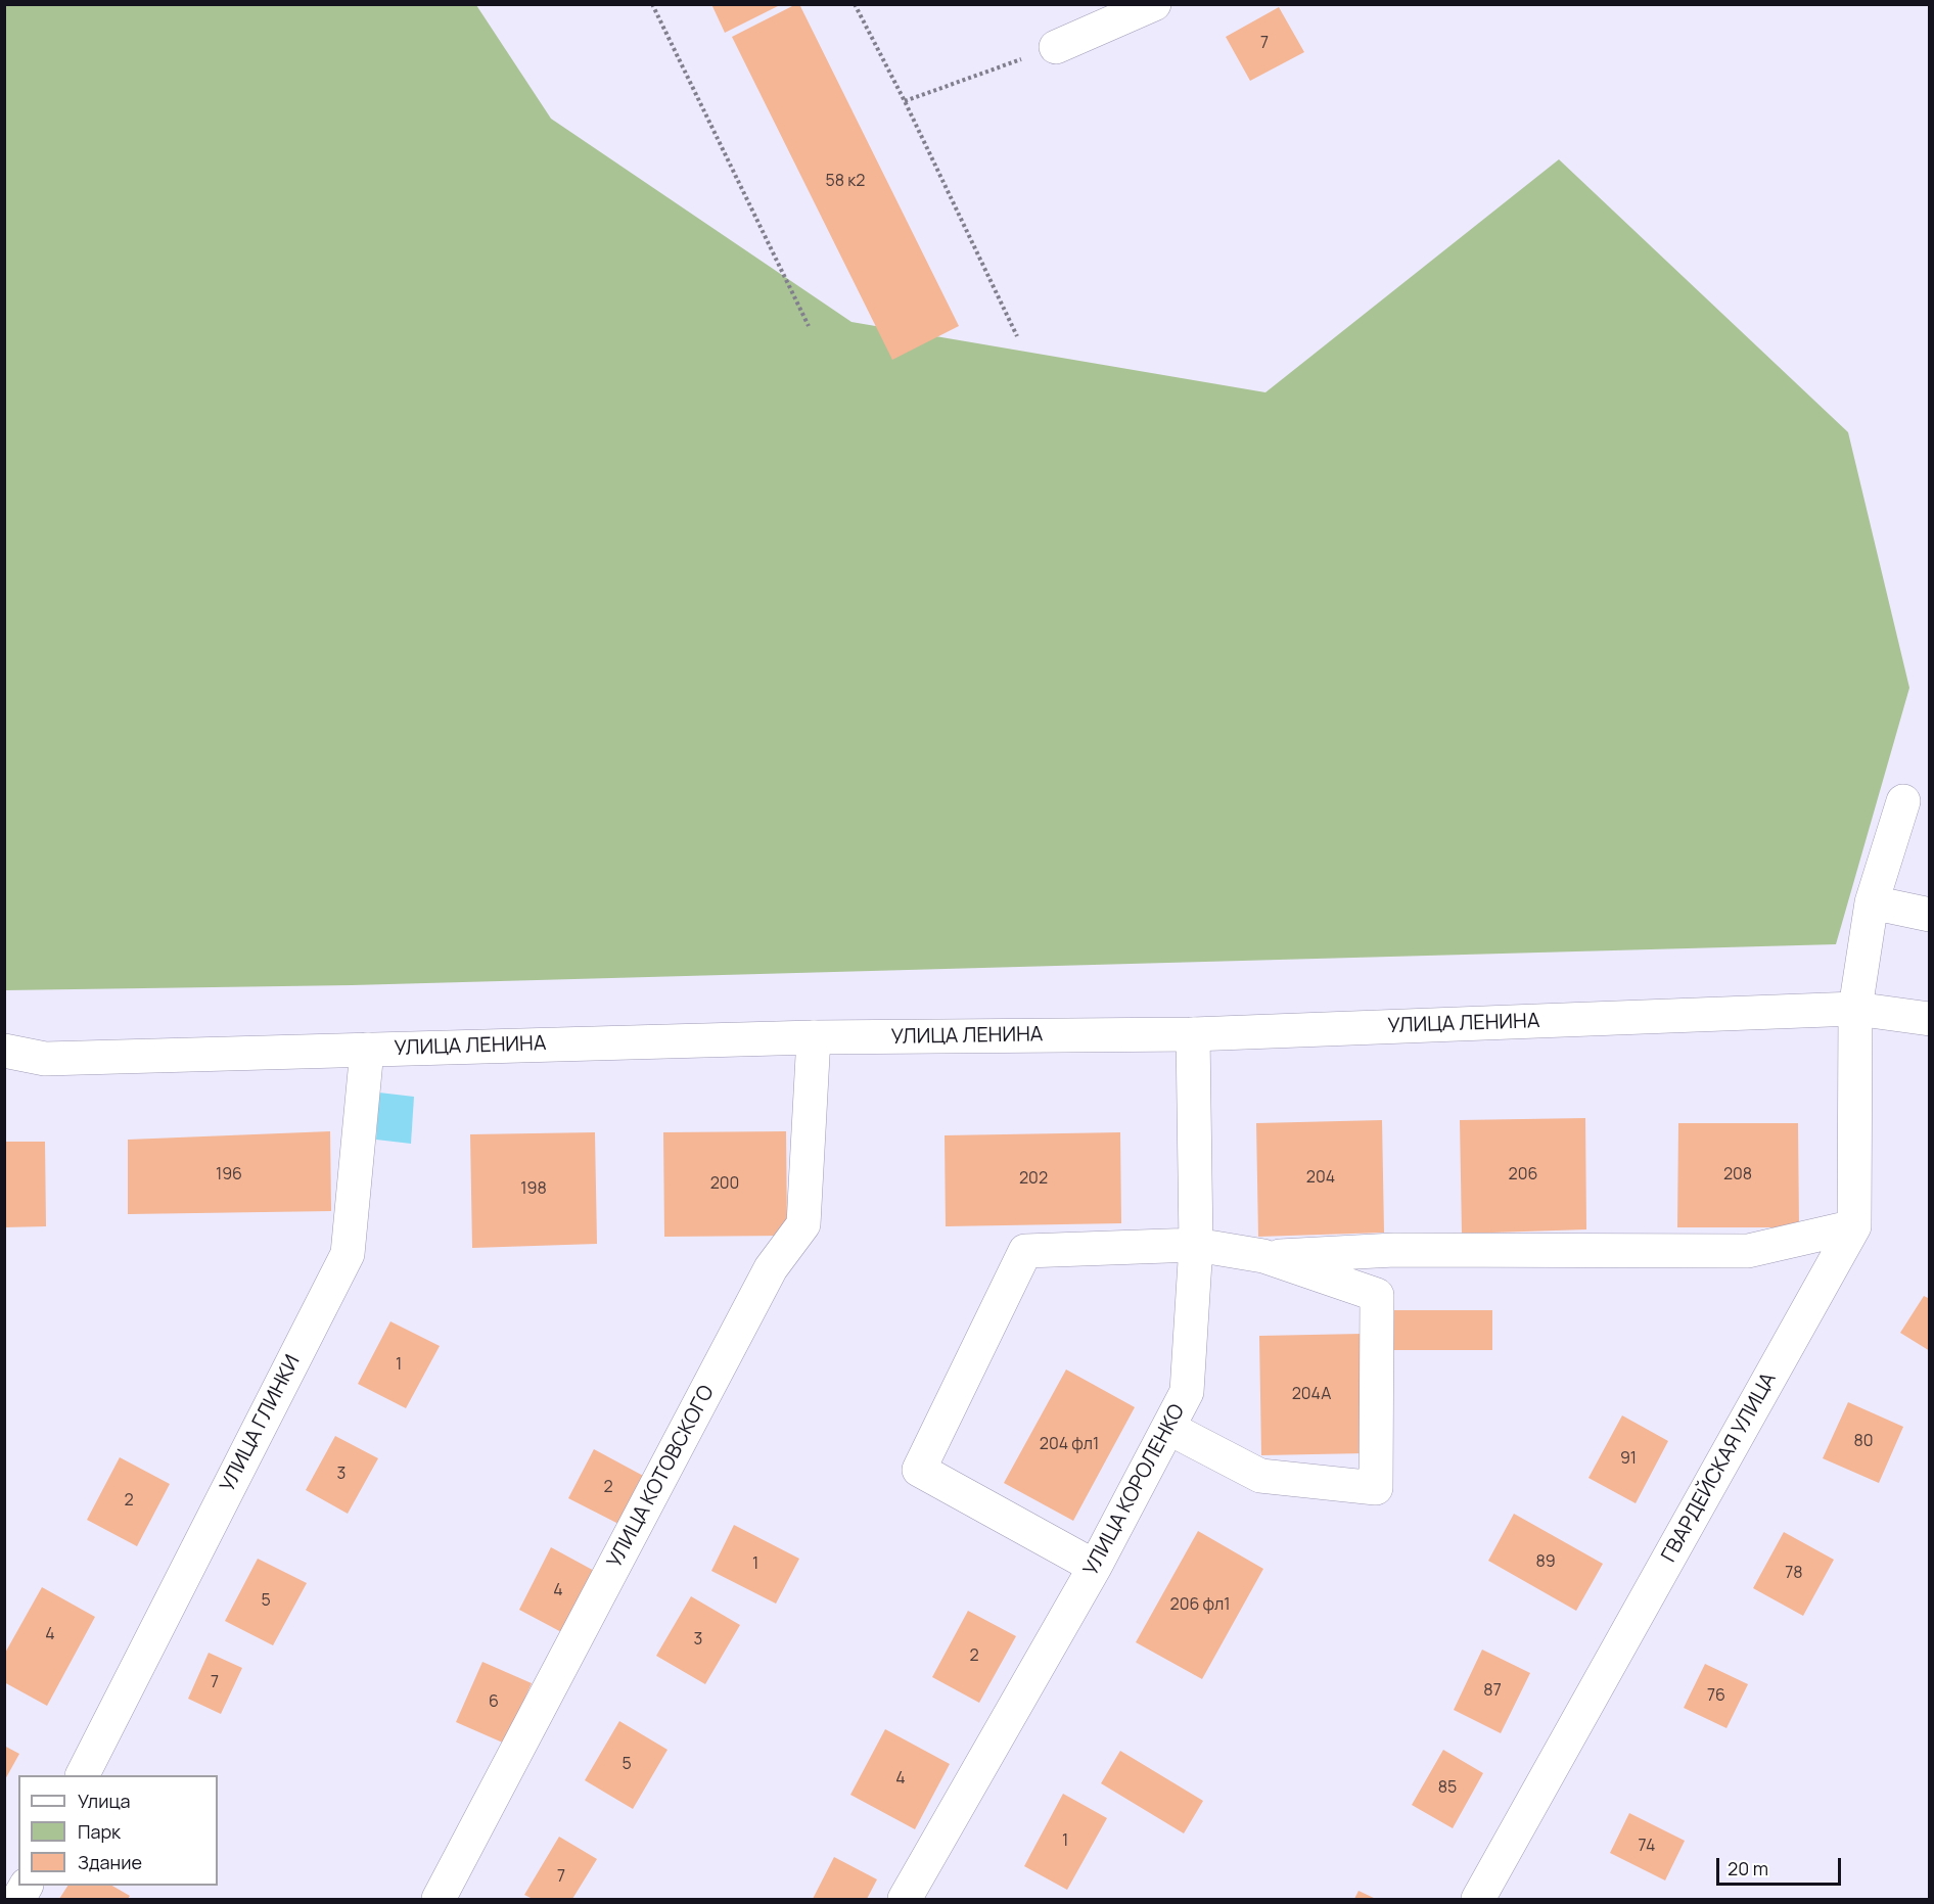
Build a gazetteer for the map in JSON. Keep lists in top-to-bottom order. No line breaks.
{"streets":{"street":["УЛИЦА ЛЕНИНА","УЛИЦА ГЛИНКИ","ГВАРДЕЙСКАЯ УЛИЦА","УЛИЦА КОТОВСКОГО","УЛИЦА КОРОЛЕНКО"]},"crossings":[["УЛИЦА ЛЕНИНА","УЛИЦА ГЛИНКИ"],["УЛИЦА ЛЕНИНА","ГВАРДЕЙСКАЯ УЛИЦА"],["УЛИЦА ЛЕНИНА","УЛИЦА КОТОВСКОГО"],["УЛИЦА ЛЕНИНА","УЛИЦА КОРОЛЕНКО"]],"house_numbers":["7","58 к2","196","206","208","204","202","200","198","1","204А","80","204 фл1","91","3","2","2","89","1","78","4","5","206 фл1","4","3","2","7","87","76","6","5","4","85","1","74","7"],"legend":["Улица","Парк","Здание"],"scale_bar":"20 m"}
